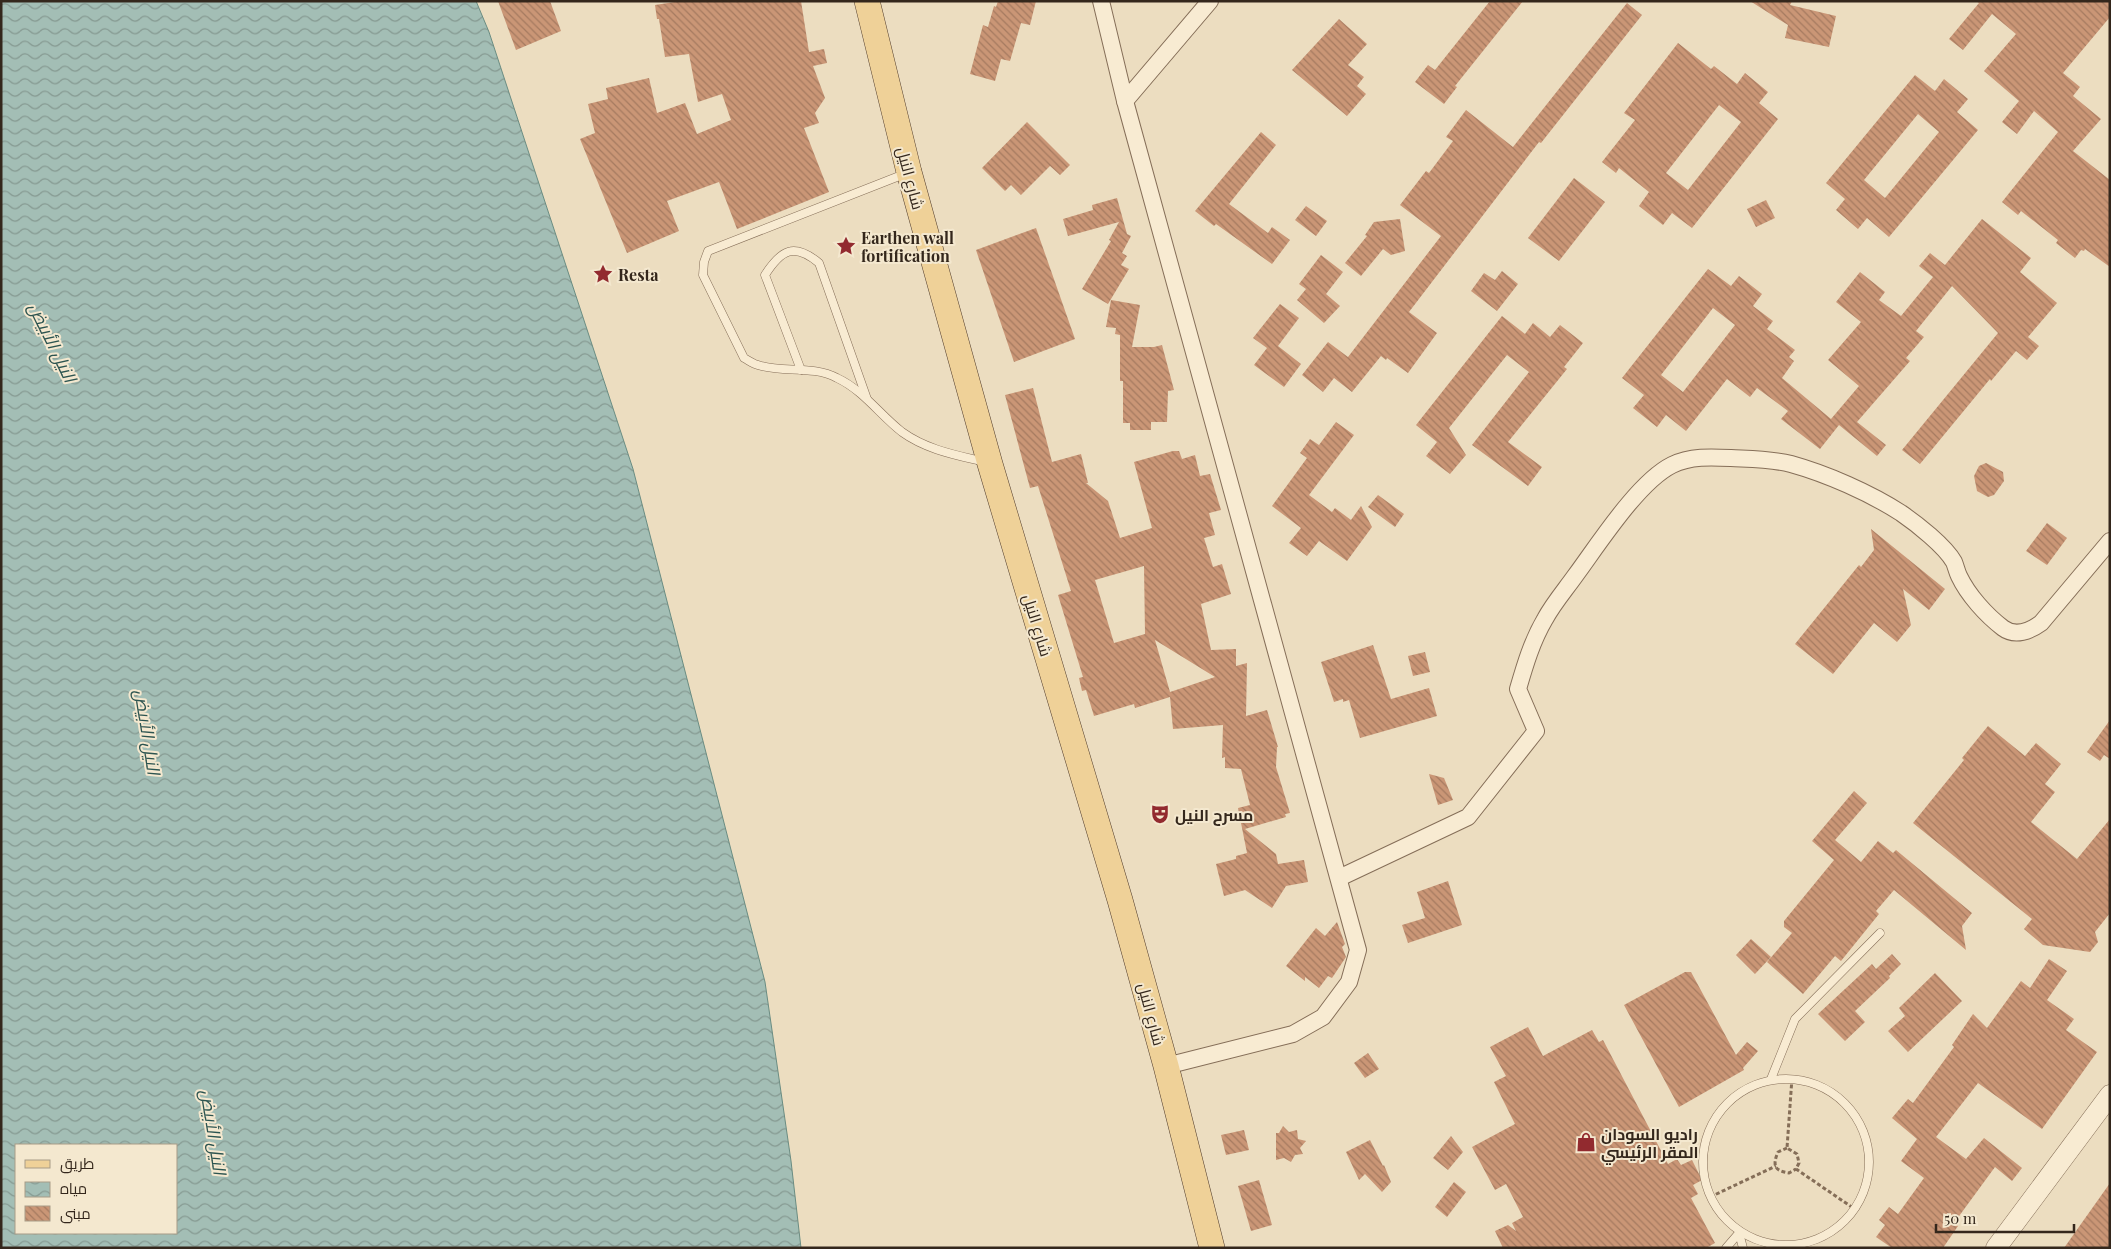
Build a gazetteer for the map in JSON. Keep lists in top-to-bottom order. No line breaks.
{"streets":{"main road":["شارع النيل"]},"water":["النيل الأبيض"],"places":{"place":["Earthen wall fortification","Resta"],"theatre":["مسرح النيل"],"shop":["راديو السودان المقر الرئيسي"]},"legend":["طريق","مياه","مبنى"],"scale_bar":"50 m"}
